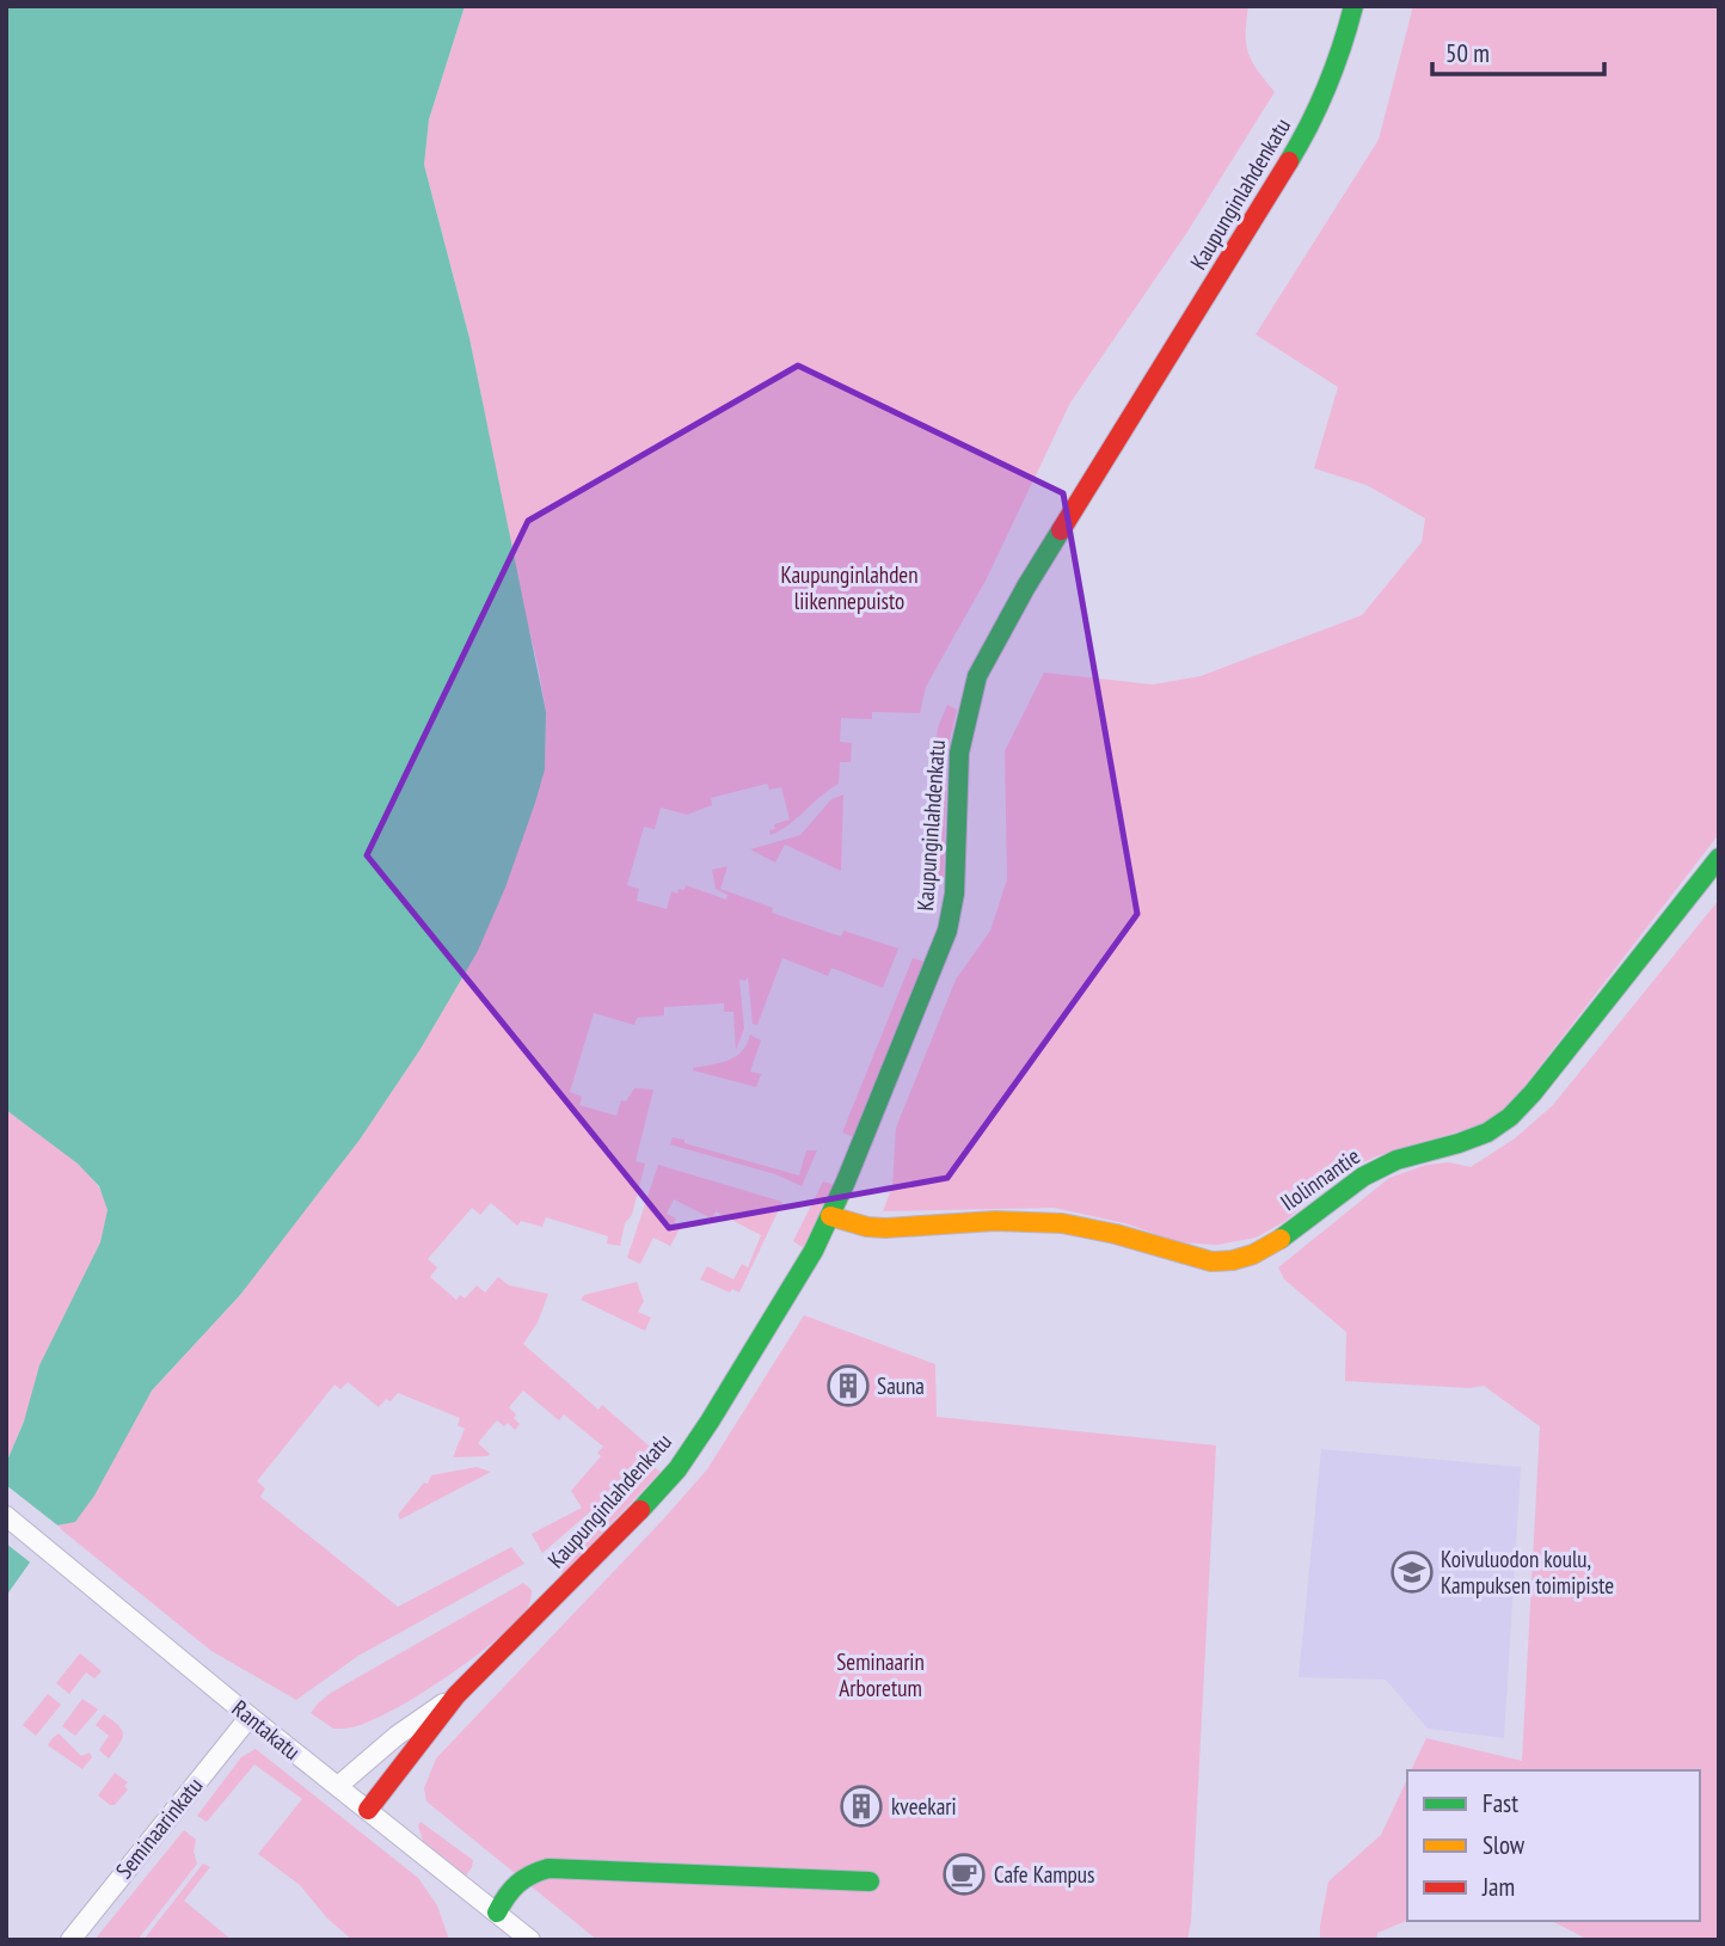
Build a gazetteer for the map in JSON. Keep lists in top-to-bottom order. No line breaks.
{"streets":{"street":["Kaupunginlahdenkatu","Ilolinnantie","Rantakatu","Seminaarinkatu"]},"crossings":[["Kaupunginlahdenkatu","Ilolinnantie"],["Kaupunginlahdenkatu","Rantakatu"],["Rantakatu","Seminaarinkatu"]],"parks":["Kaupunginlahden liikennepuisto","Seminaarin Arboretum"],"places":{"building":["Sauna","kveekari"],"school or university":["Koivuluodon koulu, Kampuksen toimipiste"],"cafe":["Cafe Kampus"]},"legend":["Fast","Slow","Jam"],"scale_bar":"50 m"}
